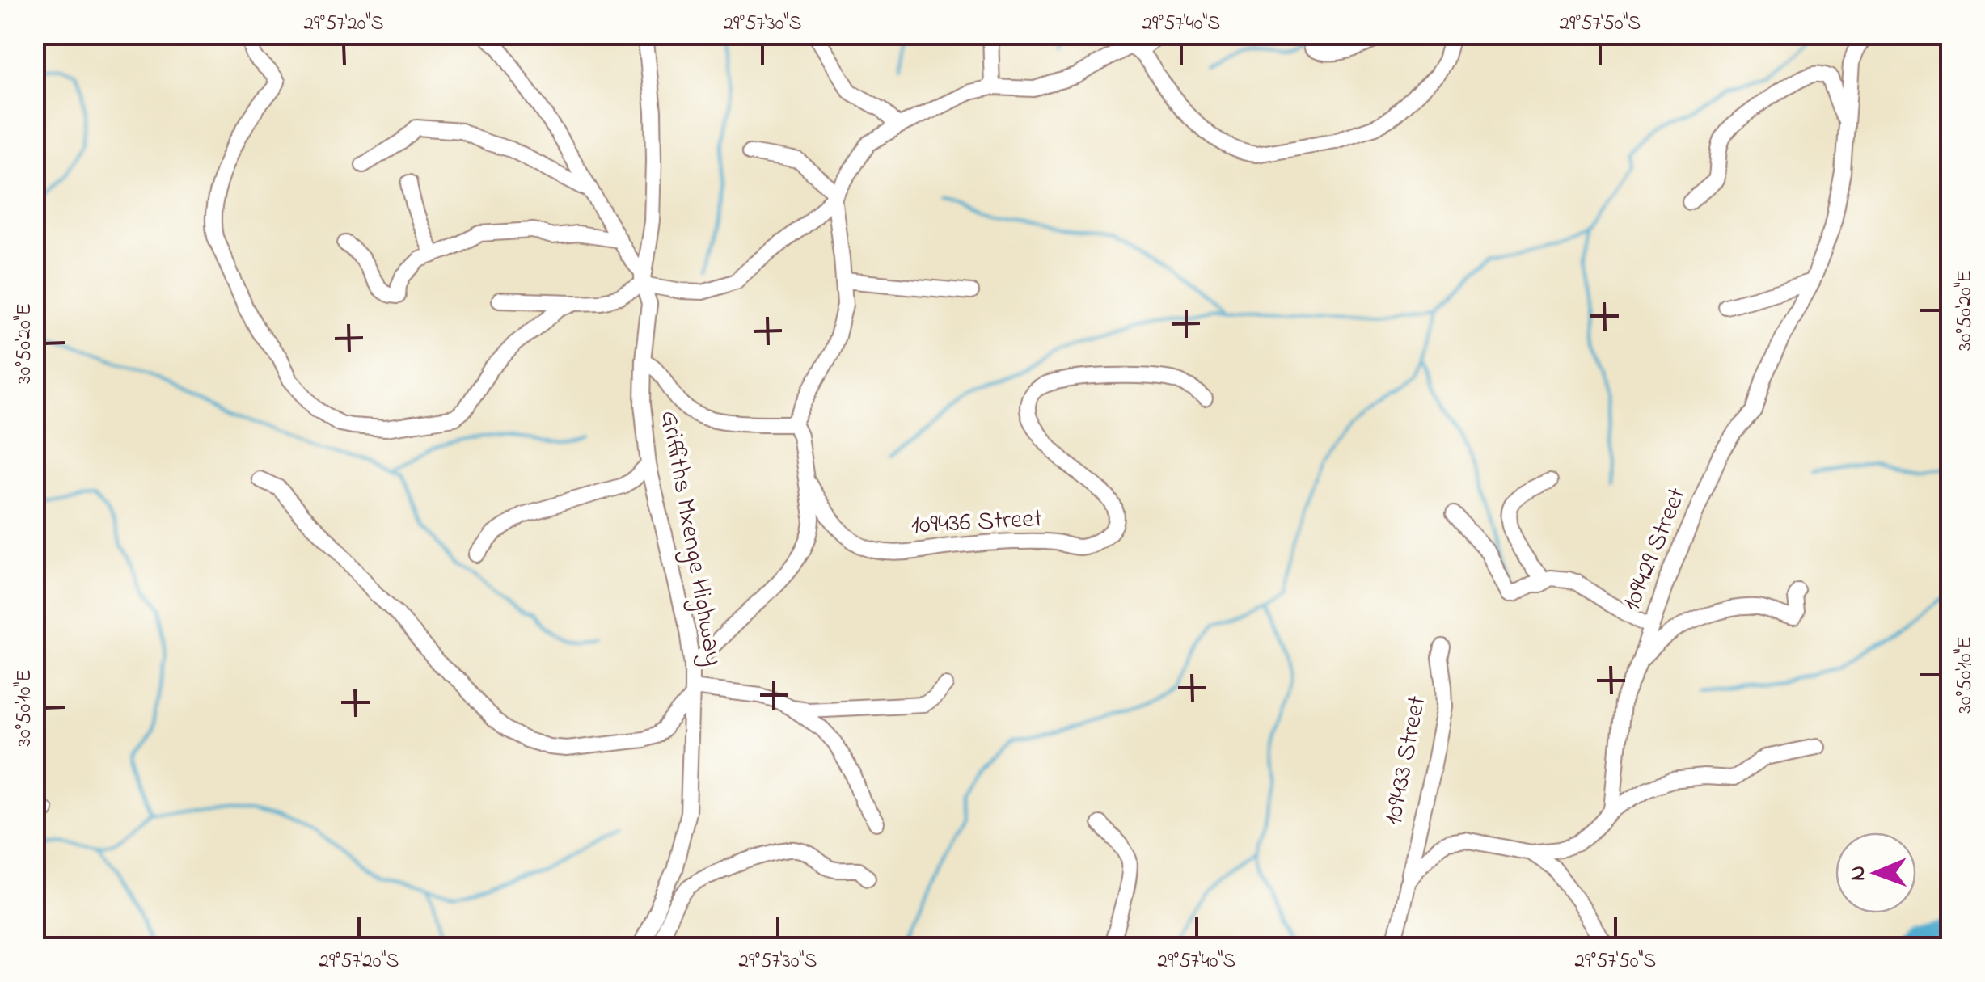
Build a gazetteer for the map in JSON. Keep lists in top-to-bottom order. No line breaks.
{"streets":{"street":["109436 Street","Griffiths Mxenge Highway","109429 Street","109433 Street"]},"north":"left","coordinates":["29°57'20\"S","29°57'30\"S","29°57'40\"S","29°57'50\"S","30°50'20\"E","30°50'10\"E"]}
